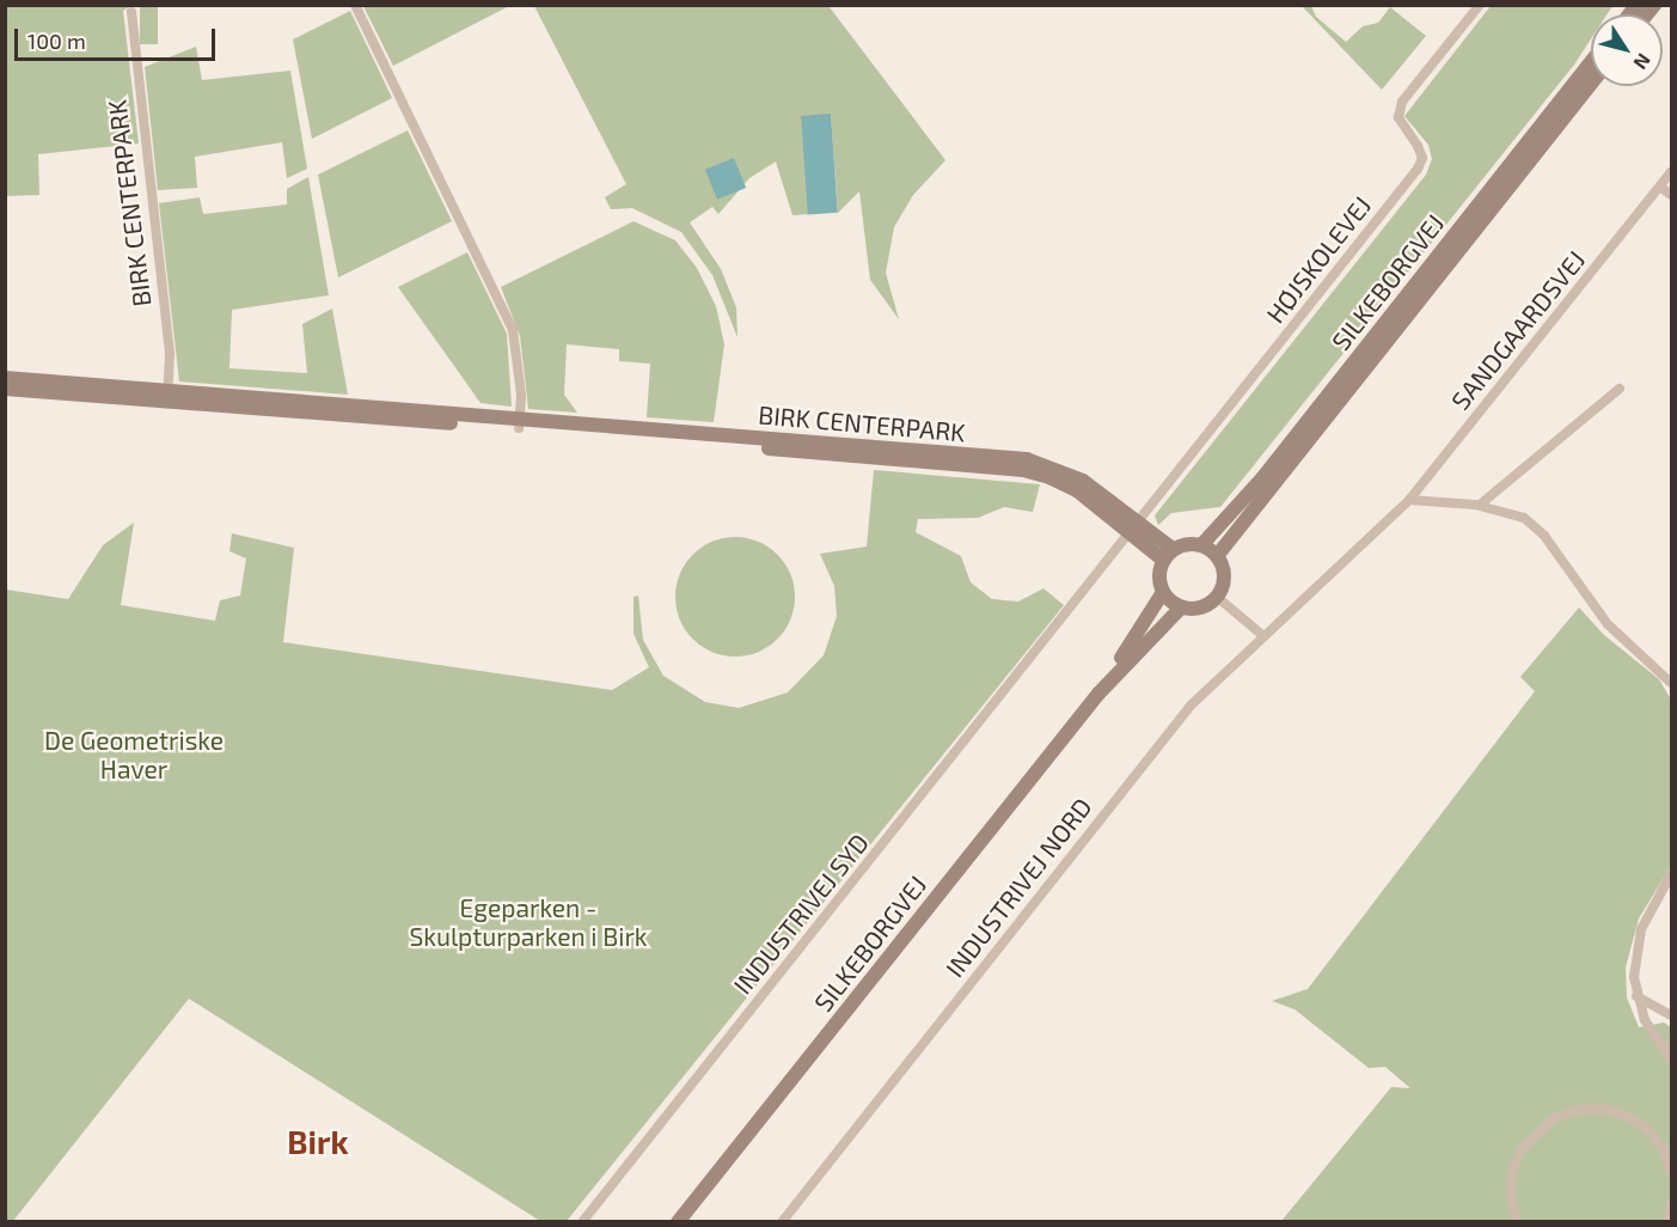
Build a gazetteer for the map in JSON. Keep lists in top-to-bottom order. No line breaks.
{"streets":{"main road":["BIRK CENTERPARK","SILKEBORGVEJ"],"street":["HØJSKOLEVEJ","SANDGAARDSVEJ","INDUSTRIVEJ NORD","INDUSTRIVEJ SYD"]},"crossings":[["BIRK CENTERPARK","HØJSKOLEVEJ"],["BIRK CENTERPARK","SILKEBORGVEJ"],["BIRK CENTERPARK","INDUSTRIVEJ SYD"],["HØJSKOLEVEJ","INDUSTRIVEJ SYD"],["SANDGAARDSVEJ","INDUSTRIVEJ NORD"]],"districts":["Birk"],"parks":["De Geometriske Haver","Egeparken - Skulpturparken i Birk"],"scale_bar":"100 m","north":"bottom right"}
